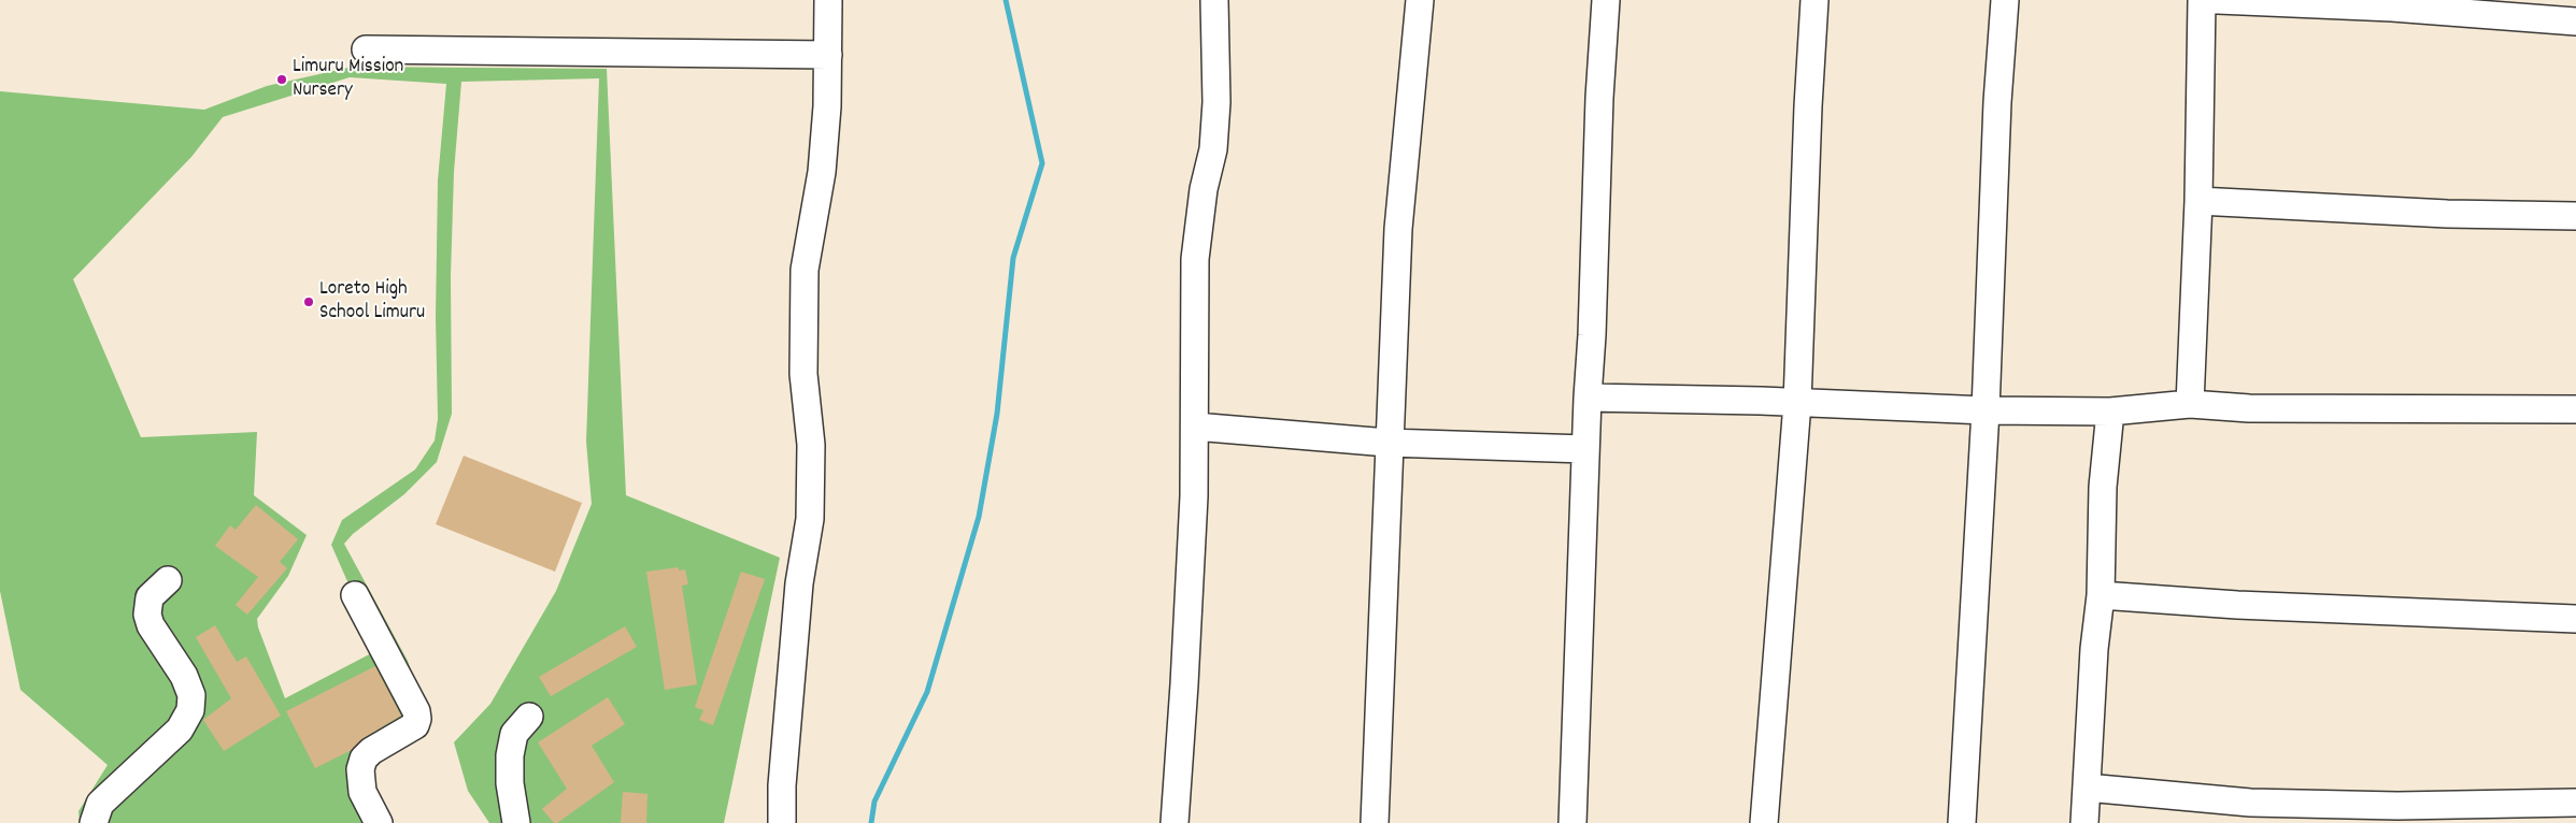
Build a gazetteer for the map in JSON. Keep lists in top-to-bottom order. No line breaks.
{"places":["Limuru Mission Nursery","Loreto High School Limuru"]}
